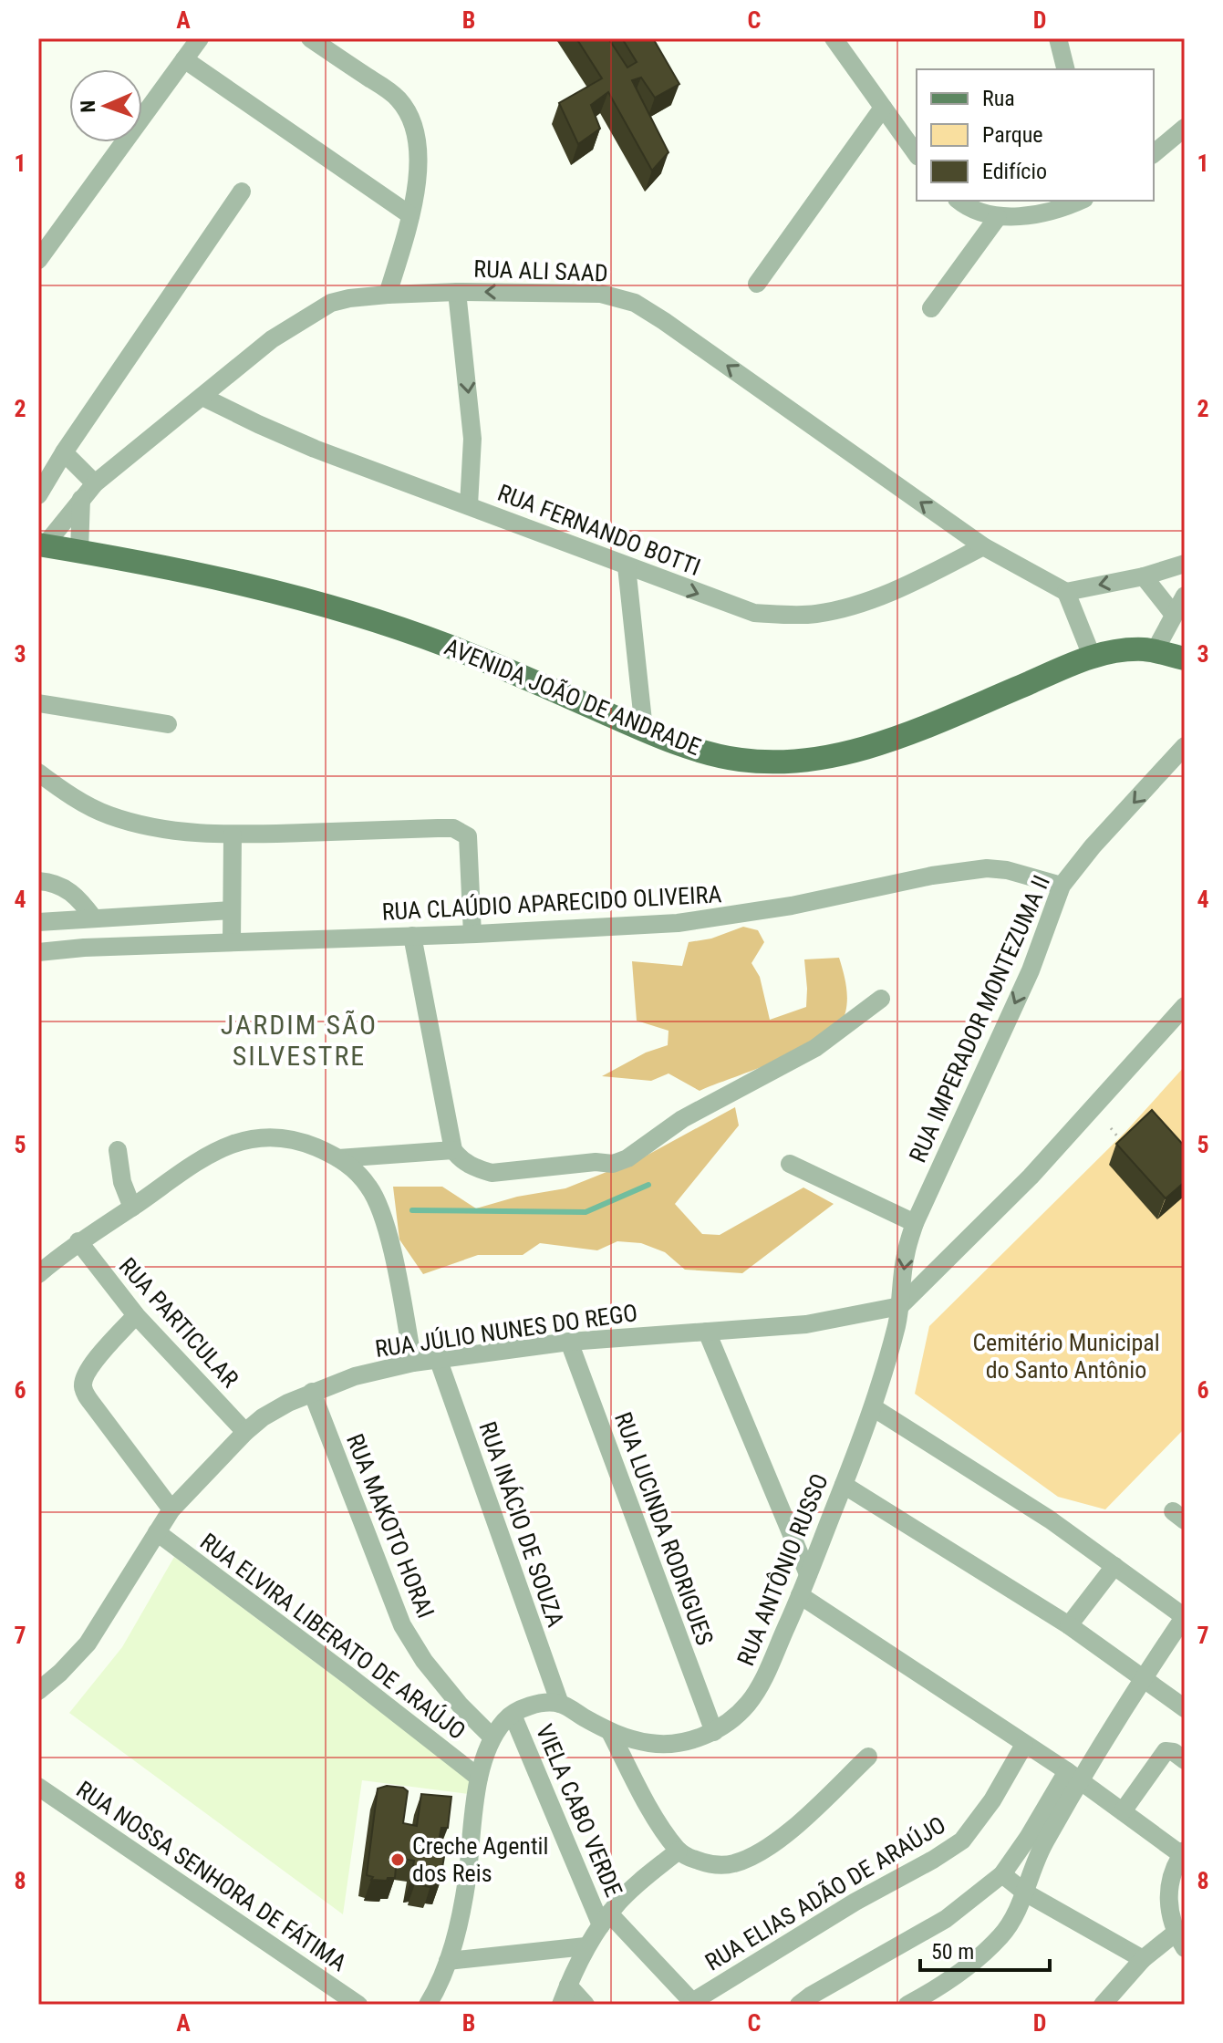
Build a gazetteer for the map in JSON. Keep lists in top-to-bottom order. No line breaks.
{"streets":{"main road":["AVENIDA JOÃO DE ANDRADE"],"street":["RUA ALI SAAD","RUA FERNANDO BOTTI","RUA CLAÚDIO APARECIDO OLIVEIRA","RUA IMPERADOR MONTEZUMA II","RUA PARTICULAR","RUA JÚLIO NUNES DO REGO","RUA INÁCIO DE SOUZA","RUA MAKOTO HORAI","RUA LUCINDA RODRIGUES","RUA ANTÔNIO RUSSO","RUA ELVIRA LIBERATO DE ARAÚJO","VIELA CABO VERDE","RUA NOSSA SENHORA DE FÁTIMA","RUA ELIAS ADÃO DE ARAÚJO"]},"crossings":[["RUA ALI SAAD","RUA FERNANDO BOTTI"],["RUA ALI SAAD","AVENIDA JOÃO DE ANDRADE"],["RUA CLAÚDIO APARECIDO OLIVEIRA","RUA IMPERADOR MONTEZUMA II"],["RUA IMPERADOR MONTEZUMA II","RUA JÚLIO NUNES DO REGO"],["RUA IMPERADOR MONTEZUMA II","RUA ANTÔNIO RUSSO"],["RUA PARTICULAR","RUA JÚLIO NUNES DO REGO"],["RUA JÚLIO NUNES DO REGO","RUA INÁCIO DE SOUZA"],["RUA JÚLIO NUNES DO REGO","RUA MAKOTO HORAI"],["RUA JÚLIO NUNES DO REGO","RUA LUCINDA RODRIGUES"],["RUA JÚLIO NUNES DO REGO","RUA ANTÔNIO RUSSO"],["RUA JÚLIO NUNES DO REGO","RUA ELVIRA LIBERATO DE ARAÚJO"],["RUA INÁCIO DE SOUZA","RUA ANTÔNIO RUSSO"],["RUA LUCINDA RODRIGUES","RUA ANTÔNIO RUSSO"]],"one_way":["RUA ALI SAAD","RUA FERNANDO BOTTI"],"districts":["JARDIM SÃO SILVESTRE"],"parks":["Cemitério Municipal do Santo Antônio"],"places":["Creche Agentil dos Reis"],"legend":["Rua","Parque","Edifício"],"scale_bar":"50 m","north":"left","grid":{"columns":["A","B","C","D"],"rows":["1","2","3","4","5","6","7","8"]}}
